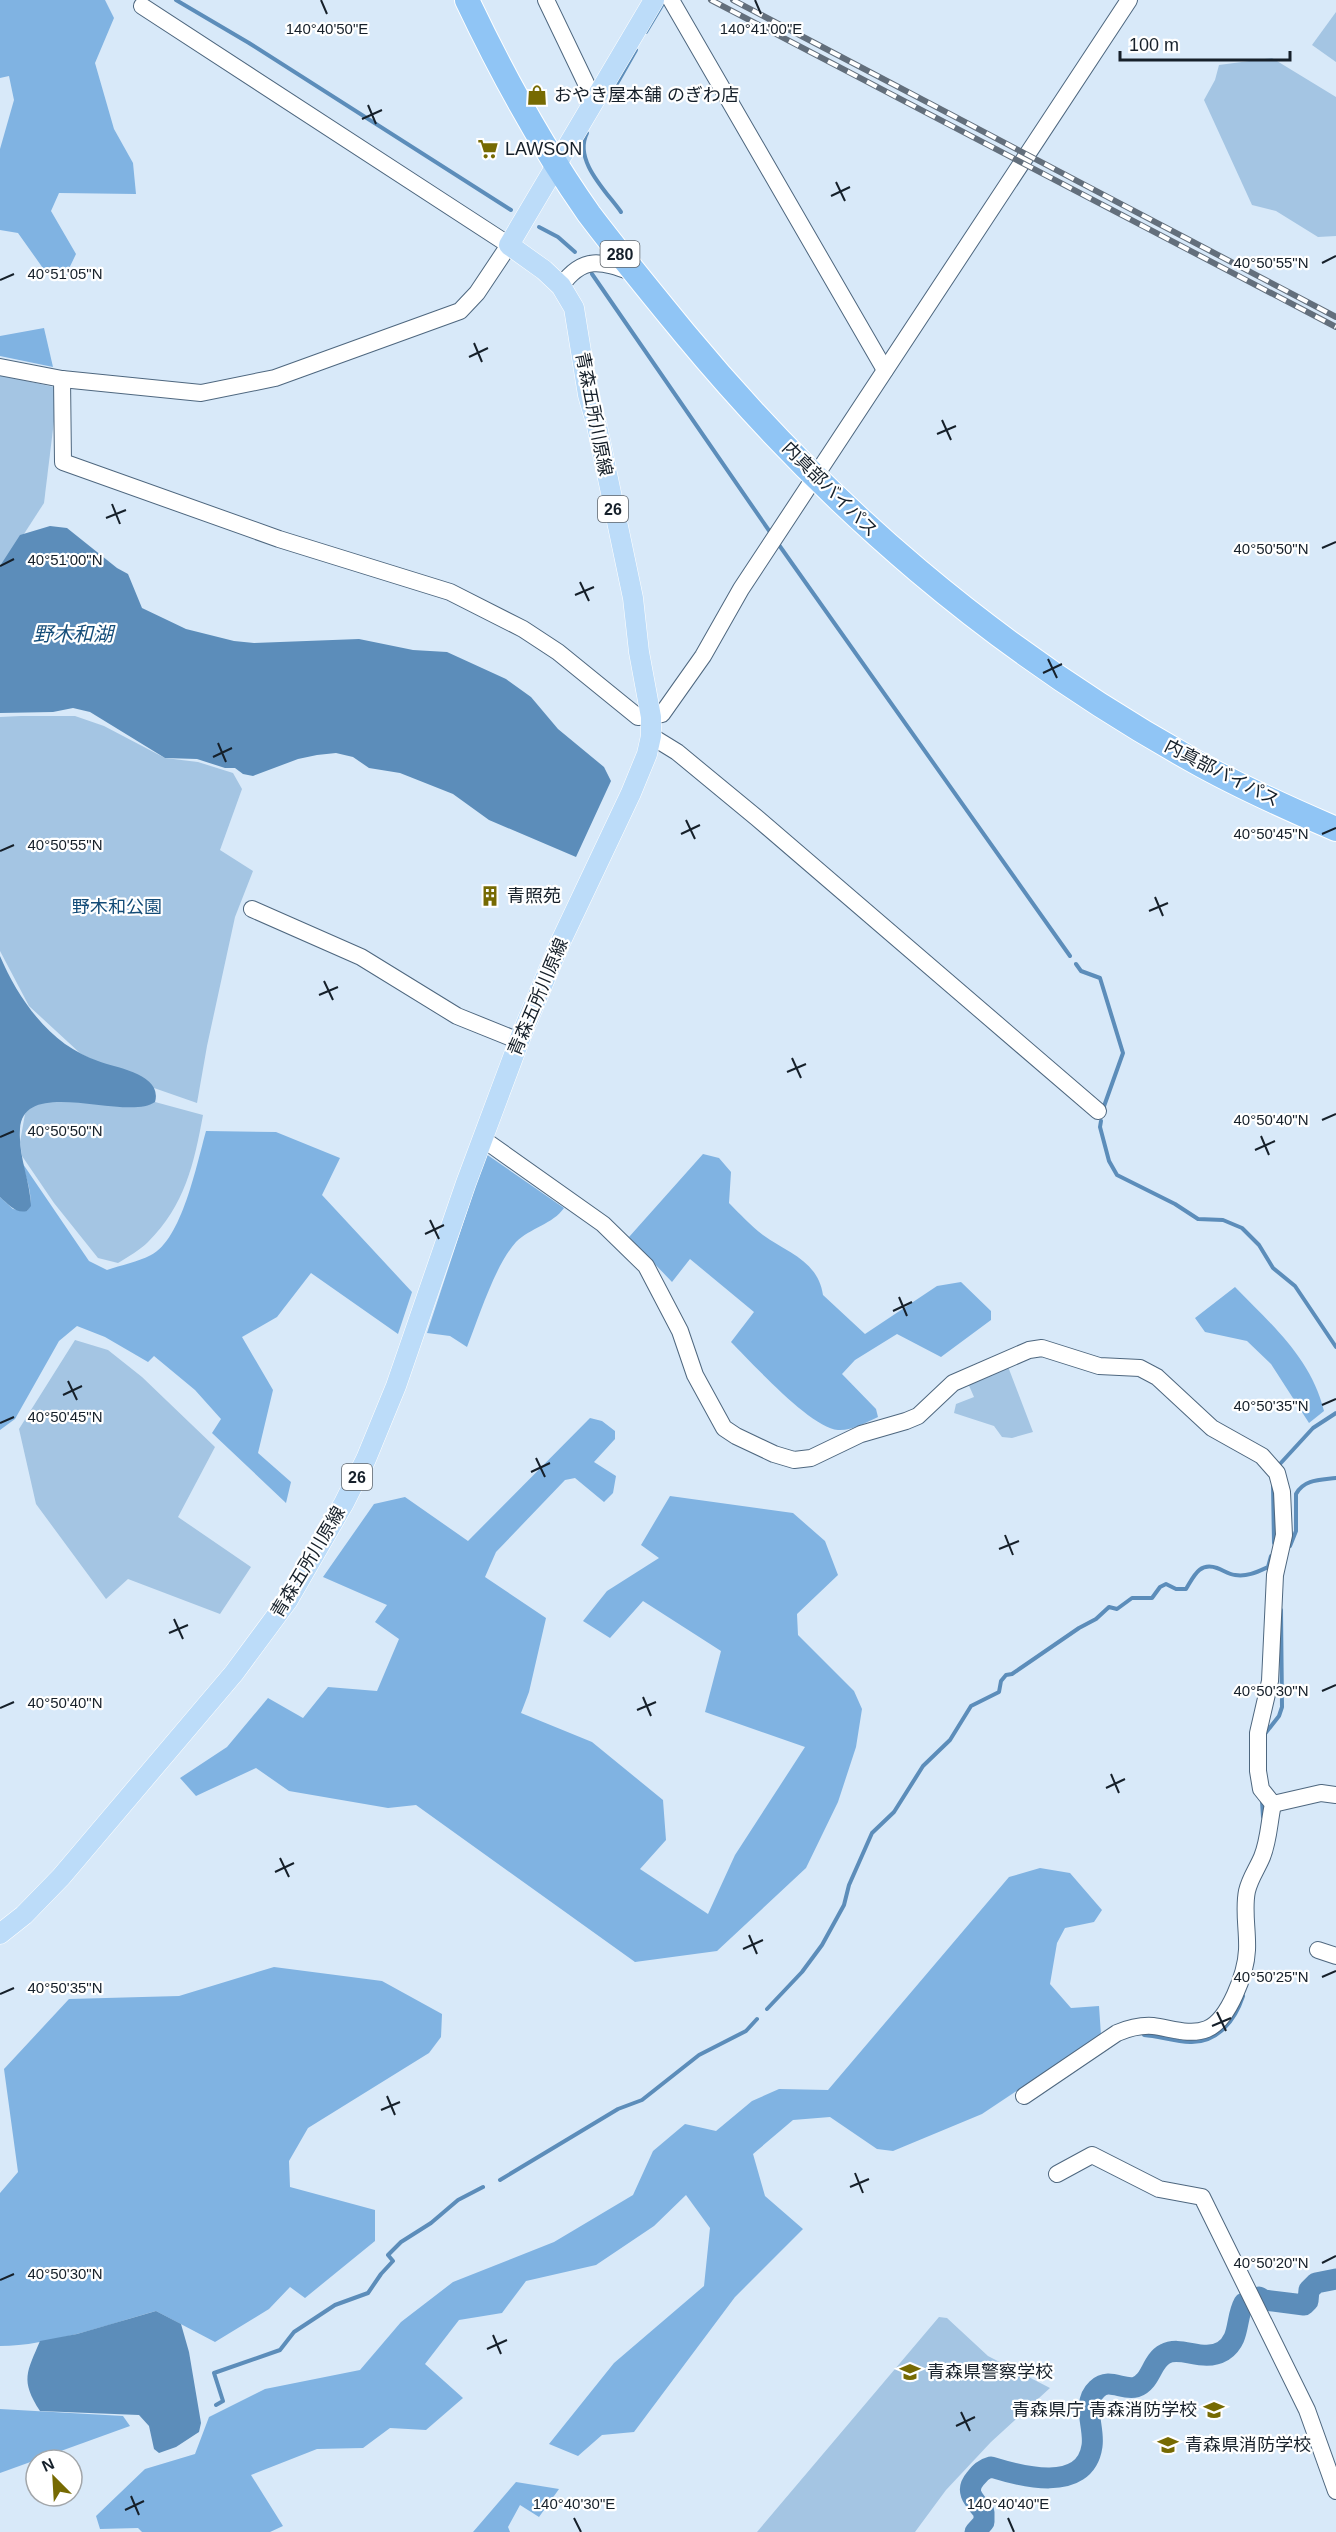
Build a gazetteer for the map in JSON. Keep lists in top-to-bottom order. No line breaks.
{"streets":{"highway":["280","内真部バイパス"],"main road":["青森五所川原線","26"]},"water":["野木和湖"],"parks":["野木和公園"],"places":{"shop":["おやき屋本舗 のぎわ店"],"supermarket":["LAWSON"],"building":["青照苑"],"school or university":["青森県警察学校","青森県庁 青森消防学校","青森県消防学校"]},"scale_bar":"100 m","north":"top left","coordinates":["140°41'00\"E","140°40'50\"E","40°50'55\"N","40°51'05\"N","40°50'50\"N","40°51'00\"N","40°50'45\"N","40°50'40\"N","40°50'35\"N","40°50'30\"N","40°50'25\"N","40°50'20\"N","140°40'30\"E","140°40'40\"E"]}
